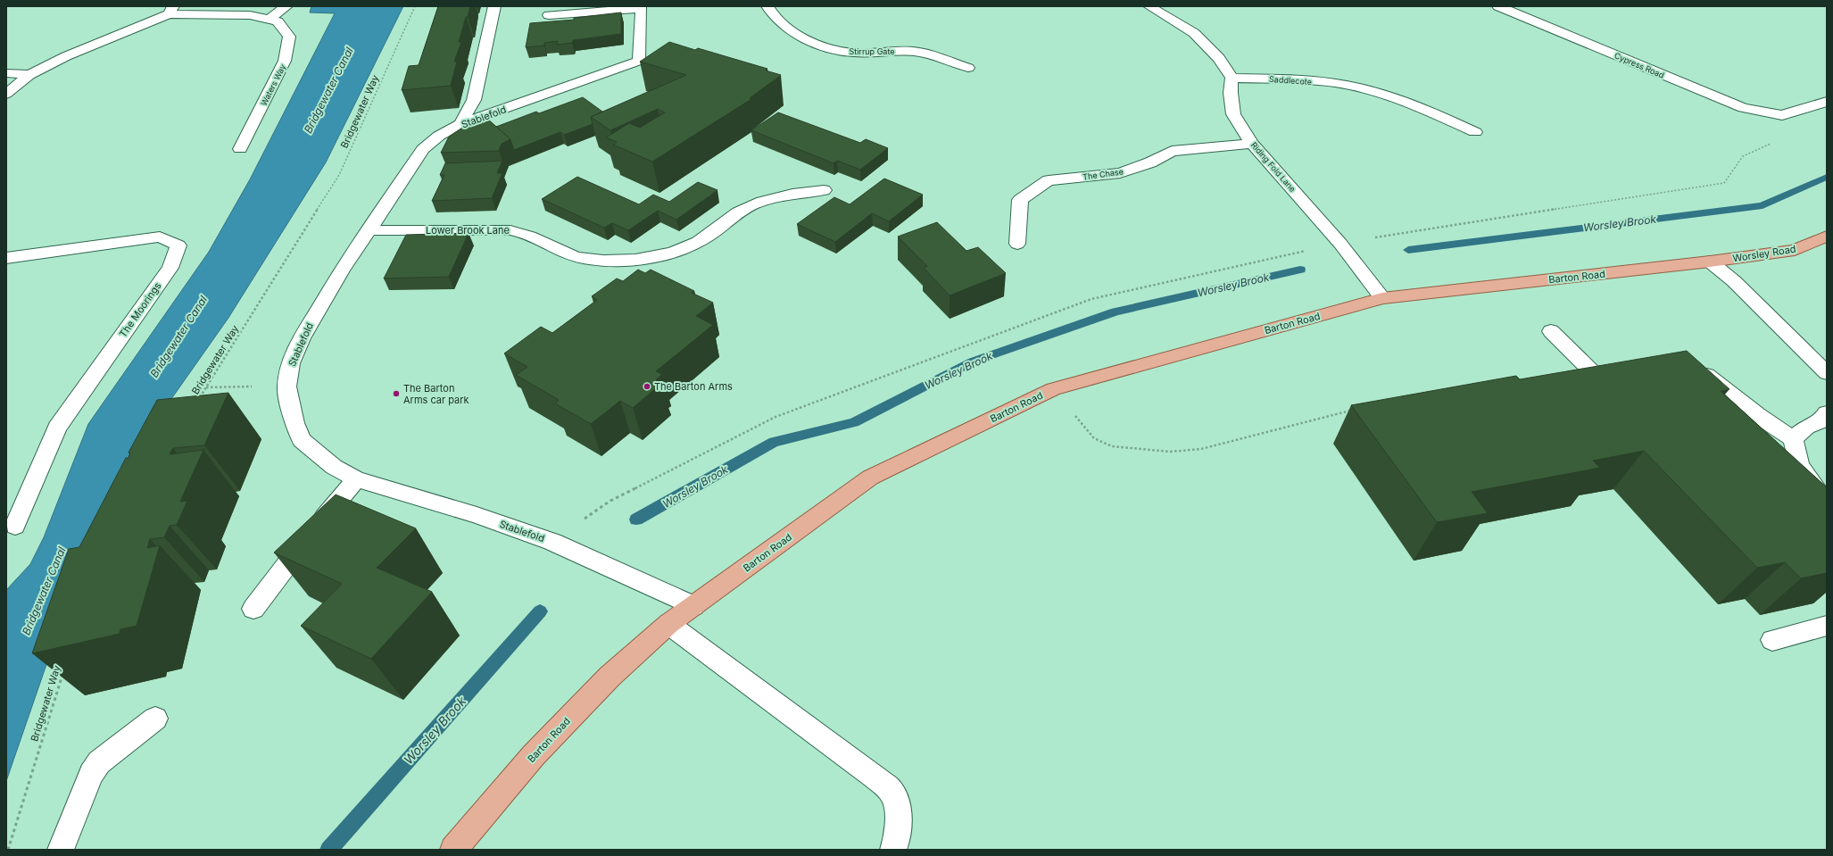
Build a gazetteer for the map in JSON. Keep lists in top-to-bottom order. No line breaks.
{"streets":{"main road":["Worsley Road","Barton Road"],"street":["Stirrup Gate","Cypress Road","Saddlecote","Waters Way","Stablefold","Riding Fold Lane","The Chase","Lower Brook Lane","The Moorings"],"path":["Bridgewater Way"]},"crossings":[["Saddlecote","Riding Fold Lane"],["Stablefold","Lower Brook Lane"],["Stablefold","Barton Road"],["Riding Fold Lane","The Chase"],["Riding Fold Lane","Barton Road"],["Worsley Road","Barton Road"]],"water":["Bridgewater Canal","Worsley Brook"],"places":["The Barton Arms","The Barton Arms car park"]}
